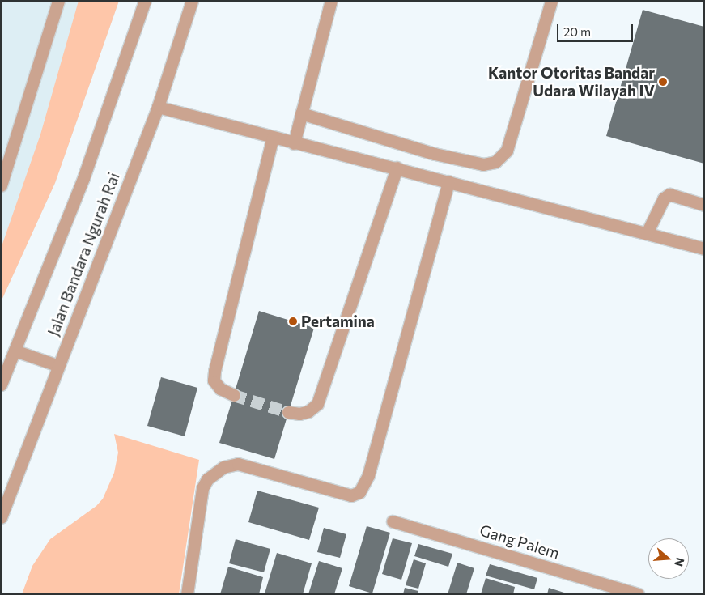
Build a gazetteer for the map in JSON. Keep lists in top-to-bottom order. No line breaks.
{"streets":{"street":["Jalan Bandara Ngurah Rai","Gang Palem"]},"places":["Kantor Otoritas Bandar Udara Wilayah IV","Pertamina"],"scale_bar":"20 m","north":"right"}
